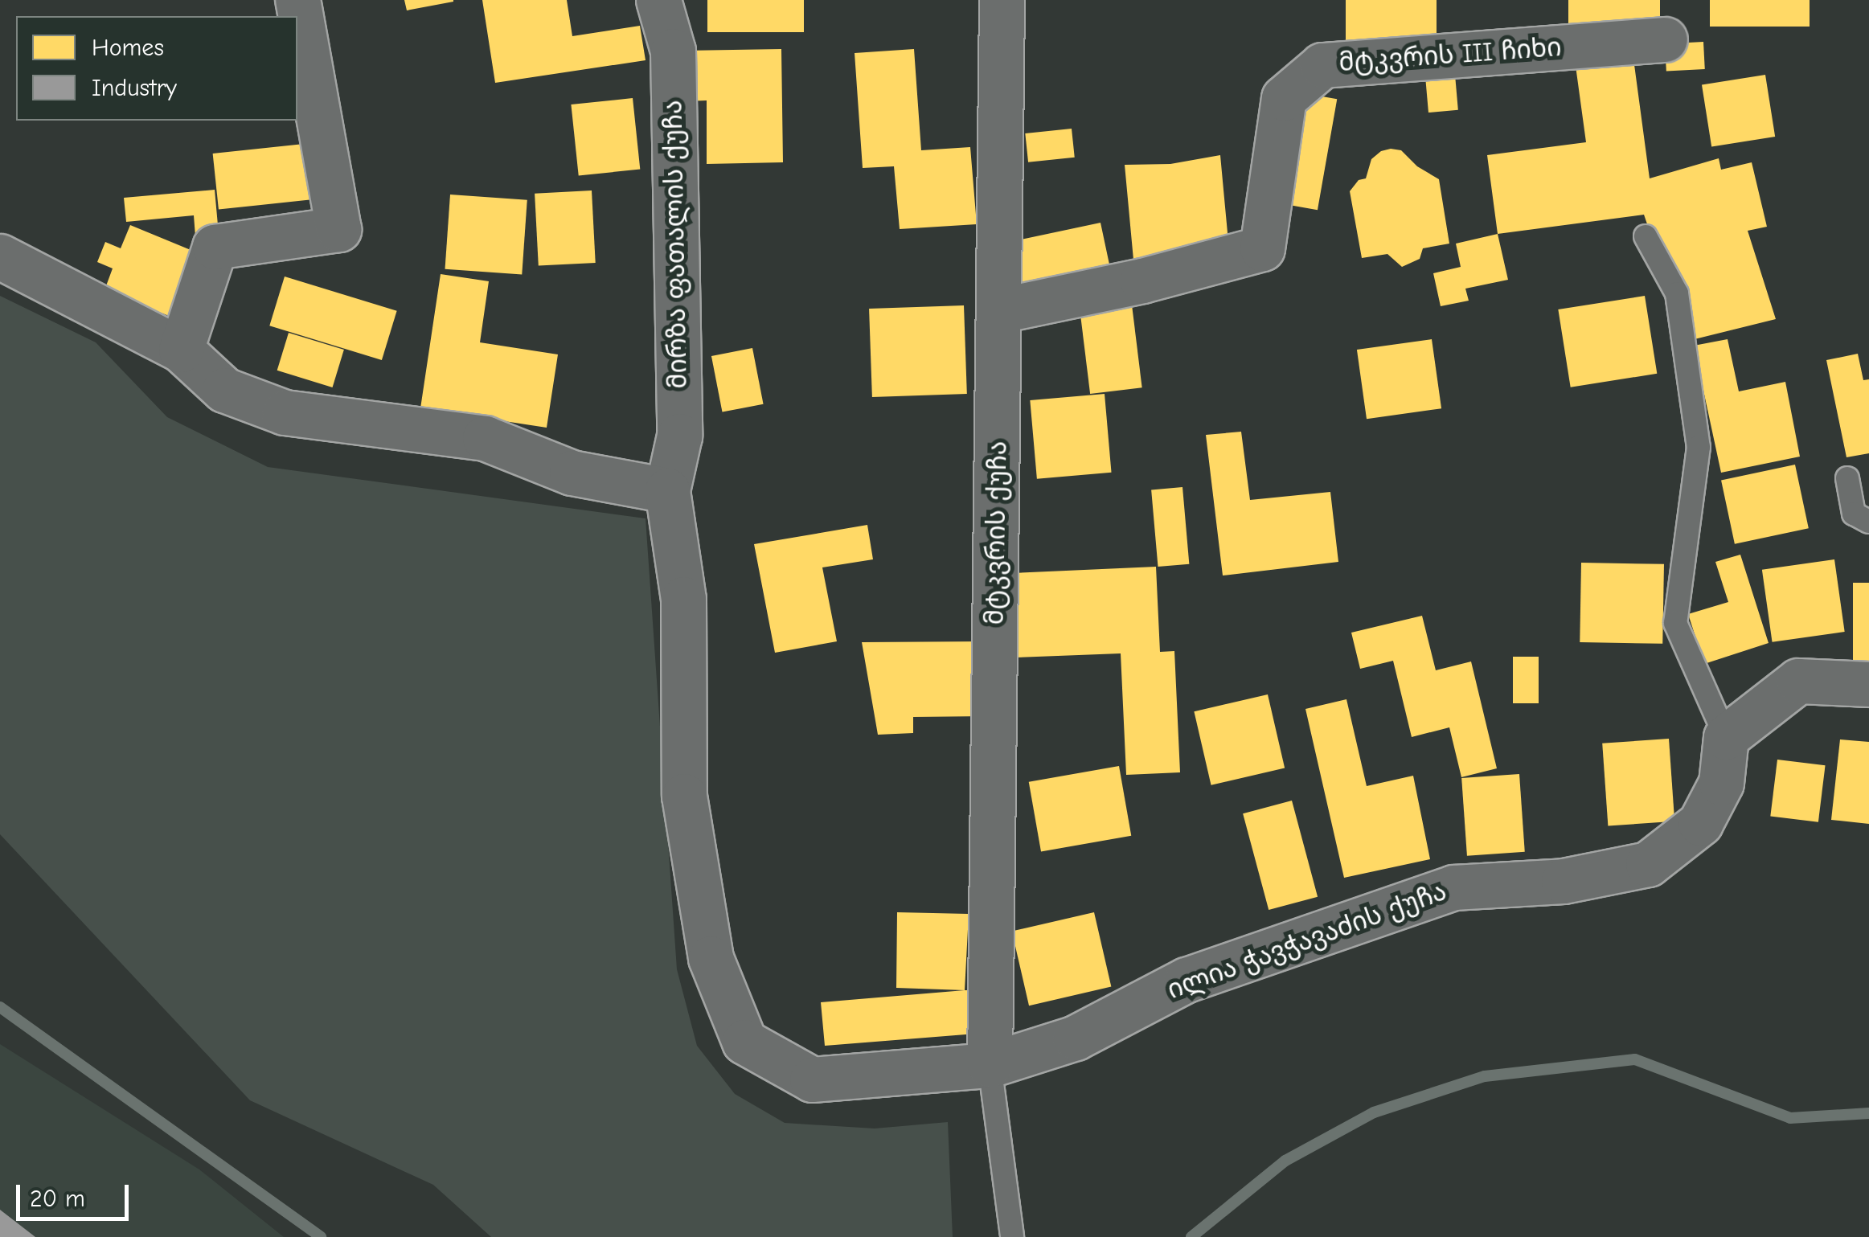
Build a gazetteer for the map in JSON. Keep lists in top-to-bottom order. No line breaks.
{"streets":{"street":["მტკვრის III ჩიხი","მირზა ფათალის ქუჩა","მტკვრის ქუჩა","ილია ჭავჭავაძის ქუჩა"]},"crossings":[["მტკვრის III ჩიხი","მტკვრის ქუჩა"],["მირზა ფათალის ქუჩა","ილია ჭავჭავაძის ქუჩა"],["მტკვრის ქუჩა","ილია ჭავჭავაძის ქუჩა"]],"legend":["Homes","Industry"],"scale_bar":"20 m"}
